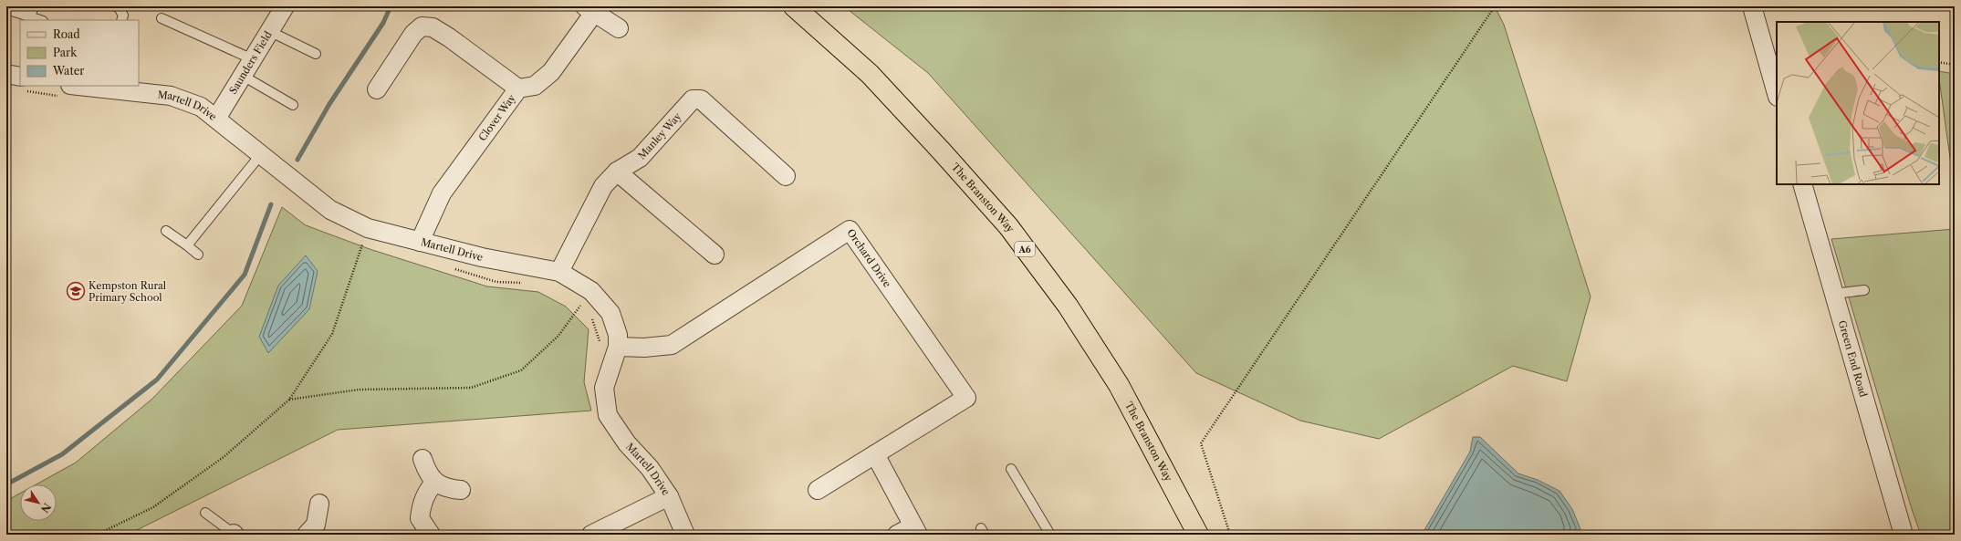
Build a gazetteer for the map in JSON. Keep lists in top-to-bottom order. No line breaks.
{"streets":{"highway":["The Branston Way","A6"],"street":["Saunders Field","Martell Drive","Clover Way","Manley Way","Orchard Drive","Green End Road"]},"crossings":[["Saunders Field","Martell Drive"],["Martell Drive","Clover Way"],["Martell Drive","Manley Way"],["Martell Drive","Orchard Drive"]],"places":{"school or university":["Kempston Rural Primary School"]},"legend":["Road","Park","Water"],"north":"bottom right"}
